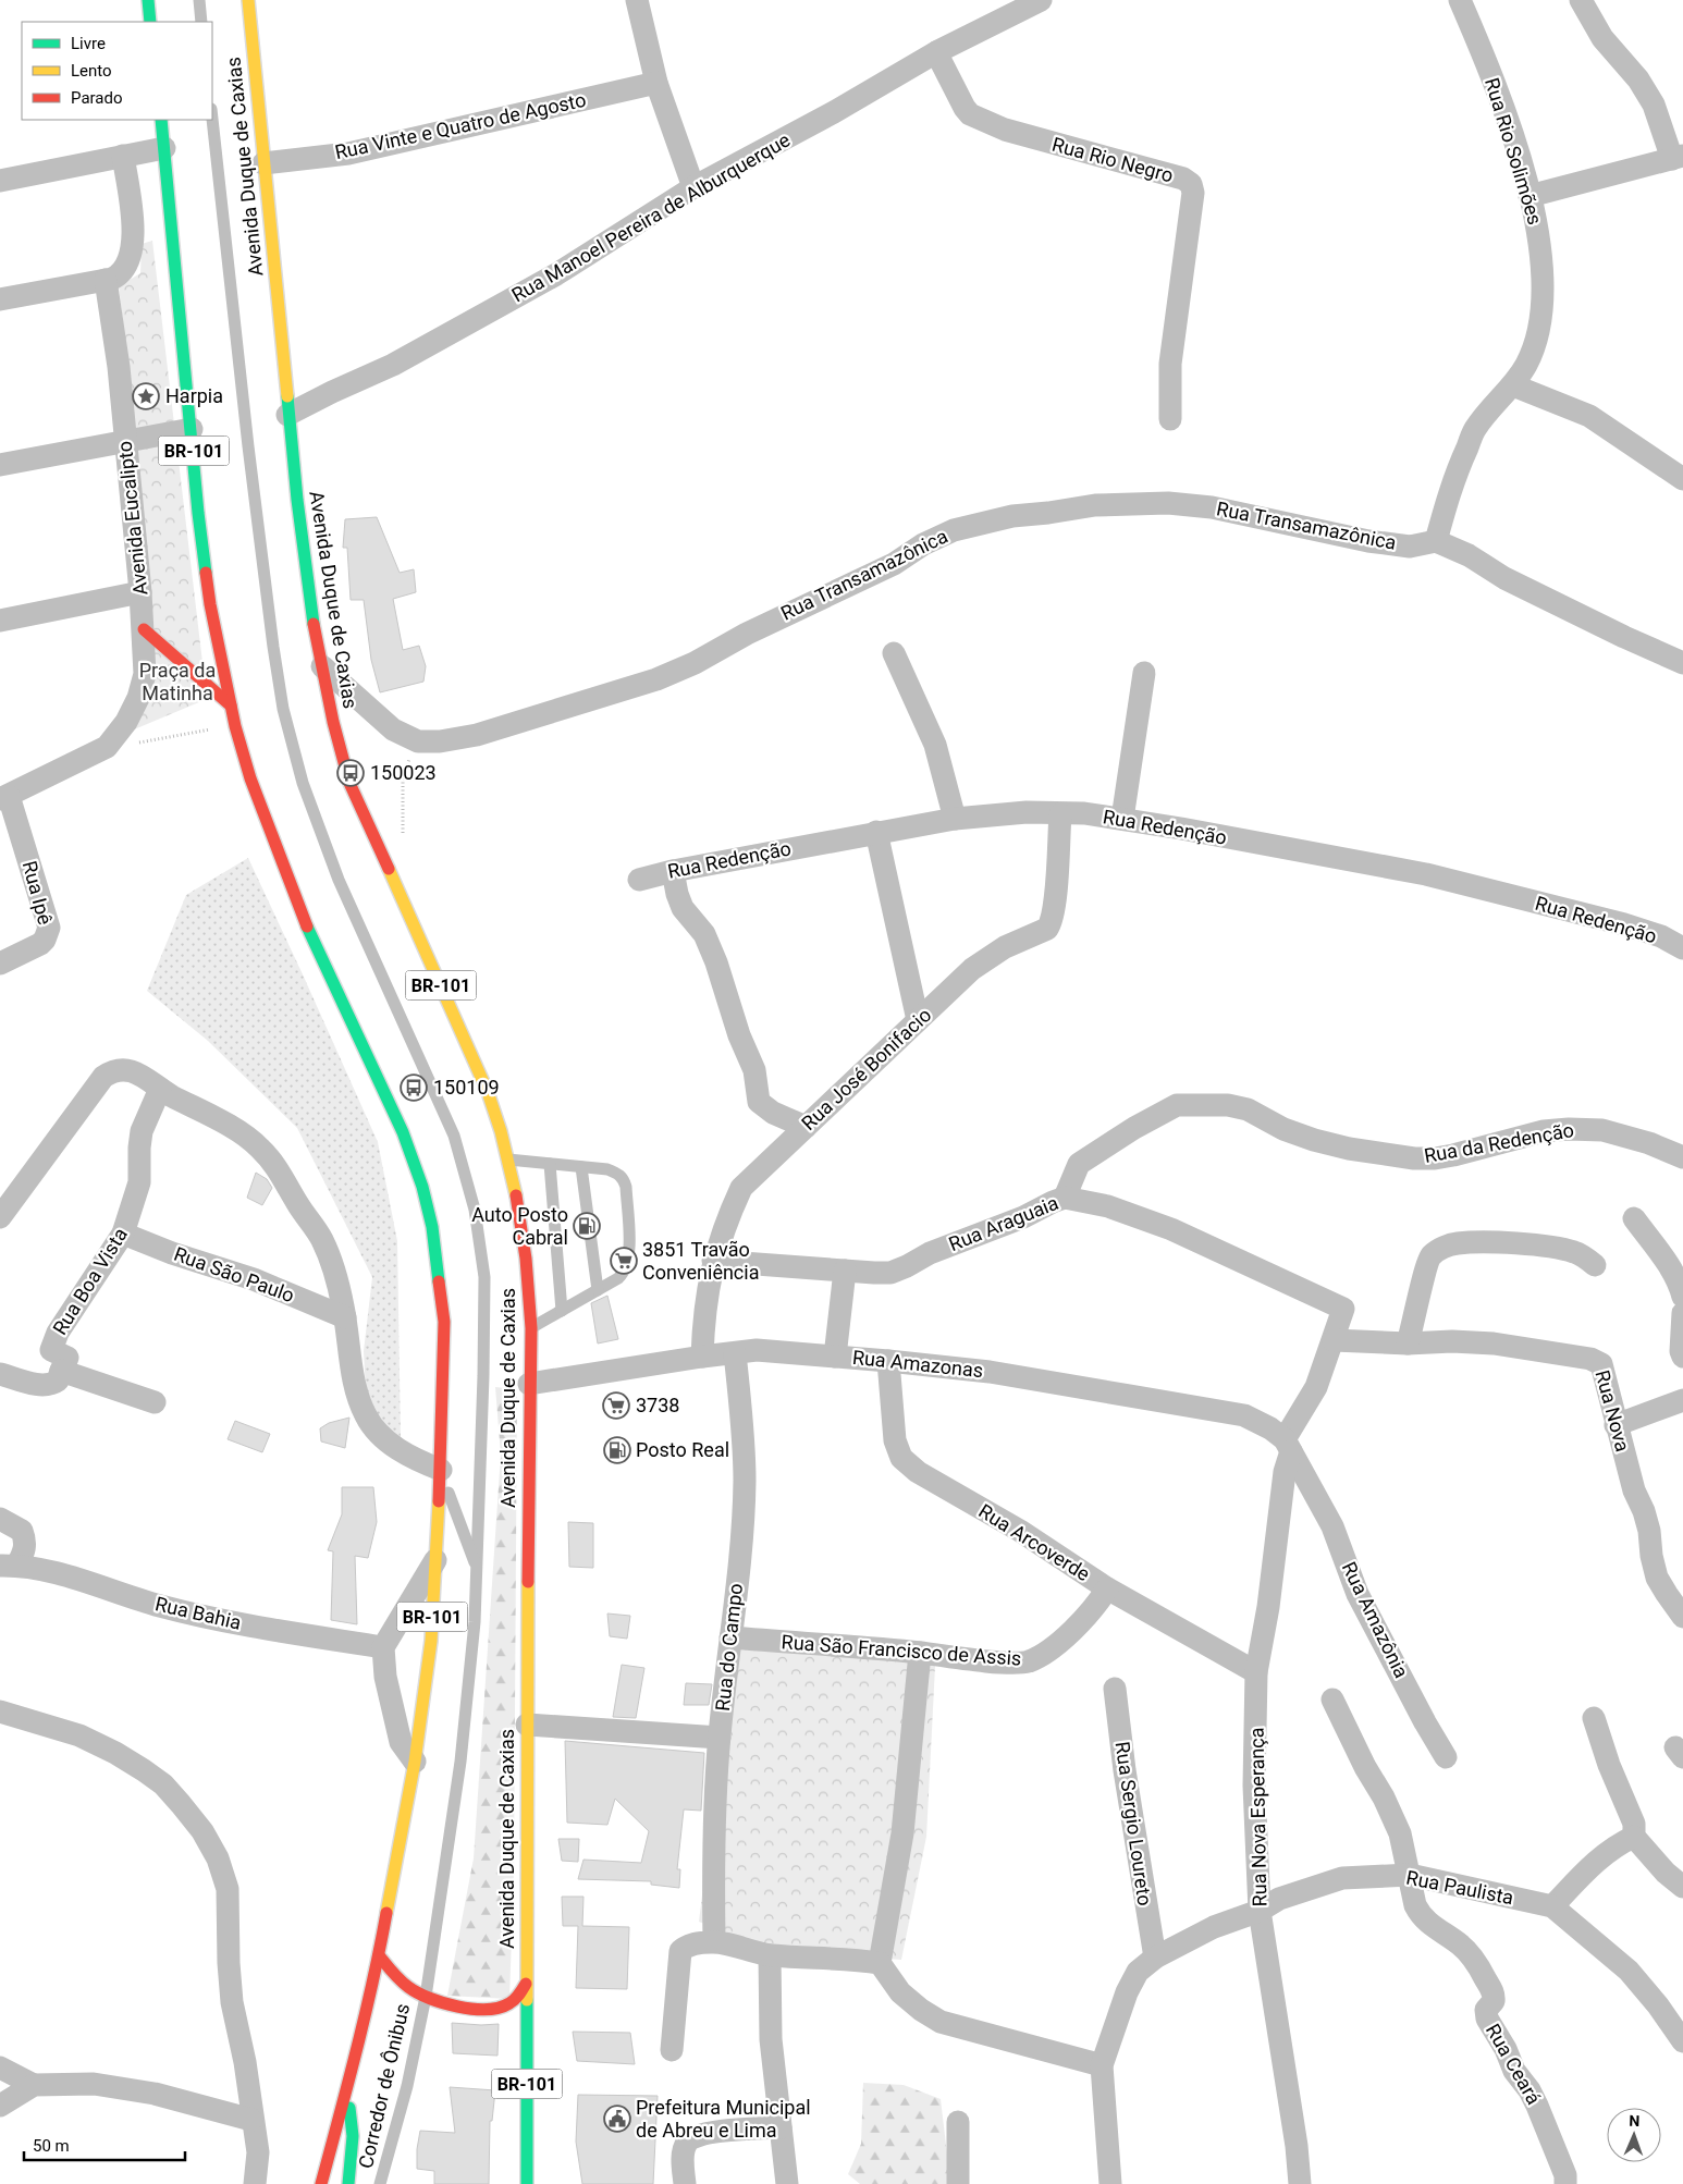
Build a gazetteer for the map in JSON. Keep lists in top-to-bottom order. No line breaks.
{"streets":{"highway":["Avenida Duque de Caxias","BR-101"],"street":["Rua Vinte e Quatro de Agosto","Rua Rio Solimões","Rua Rio Negro","Rua Manoel Pereira de Alburquerque","Avenida Eucalipto","Rua Transamazônica","Rua Redenção","Rua Ipê","Rua José Bonifacio","Rua da Redenção","Rua Araguaia","Rua São Paulo","Rua Boa Vista","Rua Amazonas","Rua Nova","Rua Arcoverde","Rua Bahia","Rua Amazônia","Rua do Campo","Rua São Francisco de Assis","Rua Nova Esperança","Rua Sergio Loureto","Rua Paulista","Rua Ceará"],"lane":["Corredor de Ônibus"]},"crossings":[["Rua Vinte e Quatro de Agosto","Avenida Duque de Caxias"],["Rua Rio Solimões","Rua Transamazônica"],["Rua Rio Negro","Rua Manoel Pereira de Alburquerque"],["Avenida Duque de Caxias","Rua Manoel Pereira de Alburquerque"],["Avenida Duque de Caxias","Rua Transamazônica"],["Avenida Duque de Caxias","Rua Amazonas"],["Avenida Eucalipto","Rua Ipê"],["Rua Redenção","Rua José Bonifacio"],["Rua José Bonifacio","Rua Araguaia"],["Rua José Bonifacio","Rua Amazonas"],["Rua da Redenção","Rua Araguaia"],["Rua Araguaia","Rua Nova Esperança"],["Rua São Paulo","Rua Boa Vista"],["Rua Amazonas","Rua Arcoverde"],["Rua Amazonas","Rua Amazônia"],["Rua Amazonas","Rua do Campo"],["Rua Amazonas","Rua Nova Esperança"],["Rua Nova","Rua Nova Esperança"],["Rua Arcoverde","Rua São Francisco de Assis"],["Rua Arcoverde","Rua Nova Esperança"],["Rua Amazônia","Rua Nova Esperança"],["Rua do Campo","Rua São Francisco de Assis"],["Rua Nova Esperança","Rua Paulista"],["Rua Sergio Loureto","Rua Paulista"],["Rua Paulista","Rua Ceará"]],"parks":["Praça da Matinha"],"places":{"place":["Harpia"],"bus stop":["150023","150109"],"fuel station":["Auto Posto Cabral","Posto Real"],"supermarket":["3851 Travão Conveniência","3738"],"public building":["Prefeitura Municipal de Abreu e Lima"]},"legend":["Livre","Lento","Parado"],"scale_bar":"50 m","north":"top"}
